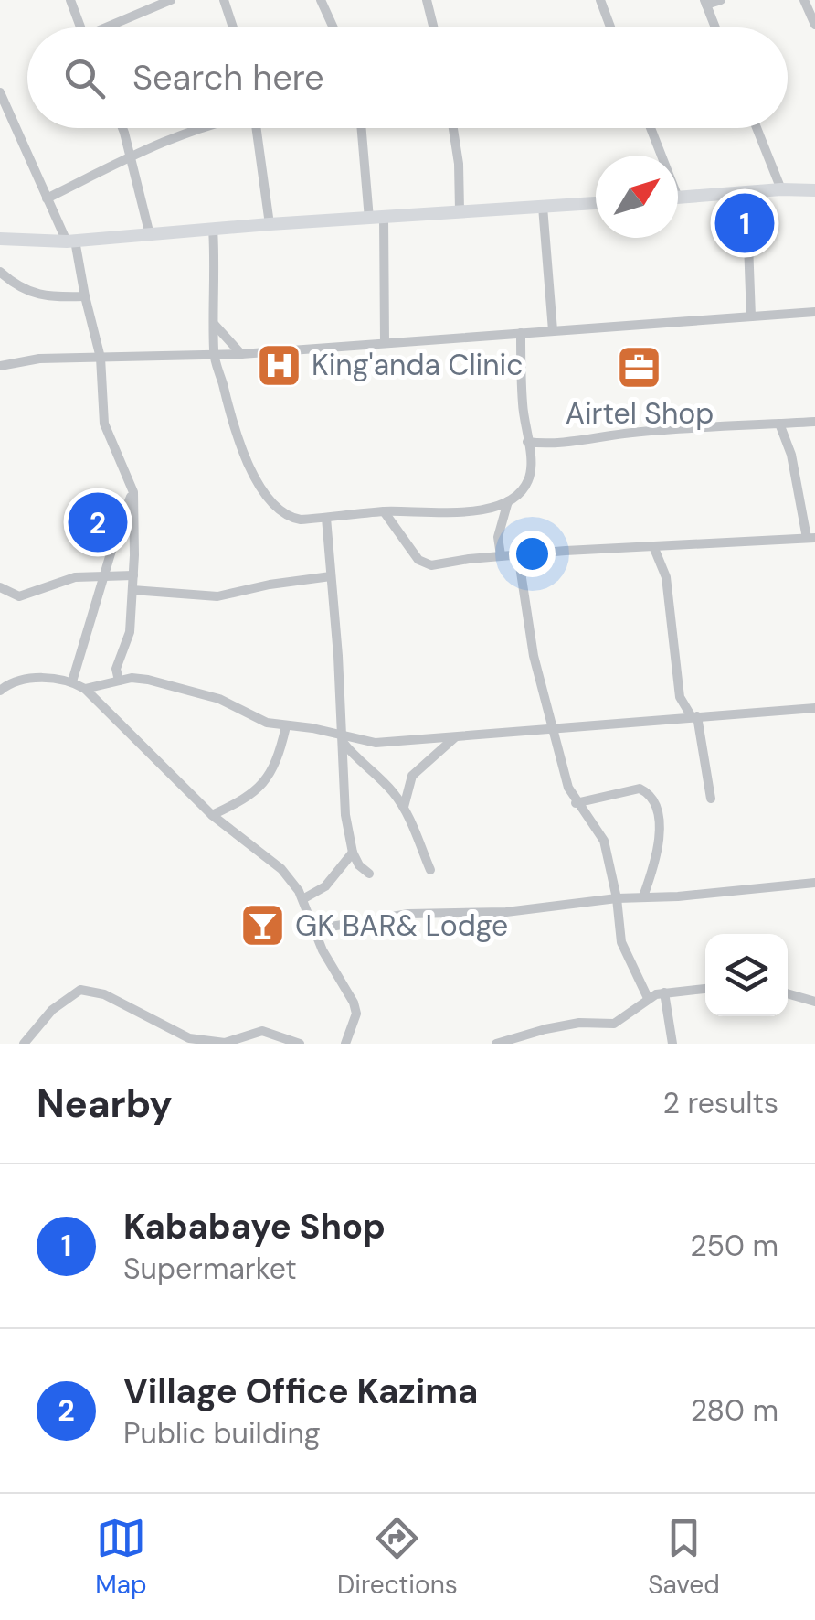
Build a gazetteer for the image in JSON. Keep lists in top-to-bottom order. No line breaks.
{"places":{"hospital":["King'anda Clinic"],"office":["Airtel Shop"],"bar":["GK BAR& Lodge"]},"north":"top right","page":{"search":"Search here","pins":["1","2"],"heading":["Nearby","2 results"],"list":[{"mark":"1","name":"Kababaye Shop","note":"Supermarket","value":"250 m"},{"mark":"2","name":"Village Office Kazima","note":"Public building","value":"280 m"}],"nav":["Map","Directions","Saved"]}}
